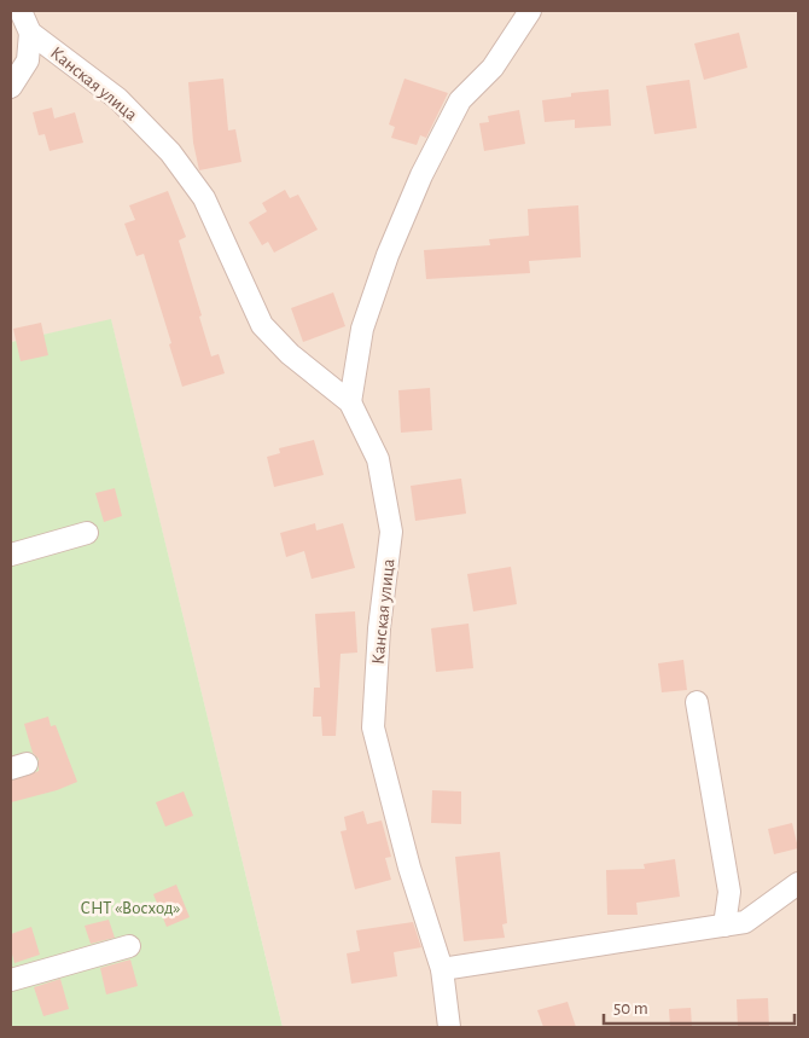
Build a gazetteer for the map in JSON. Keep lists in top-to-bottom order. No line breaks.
{"streets":{"street":["Канская улица"]},"parks":["СНТ «Восход»"],"scale_bar":"50 m"}
